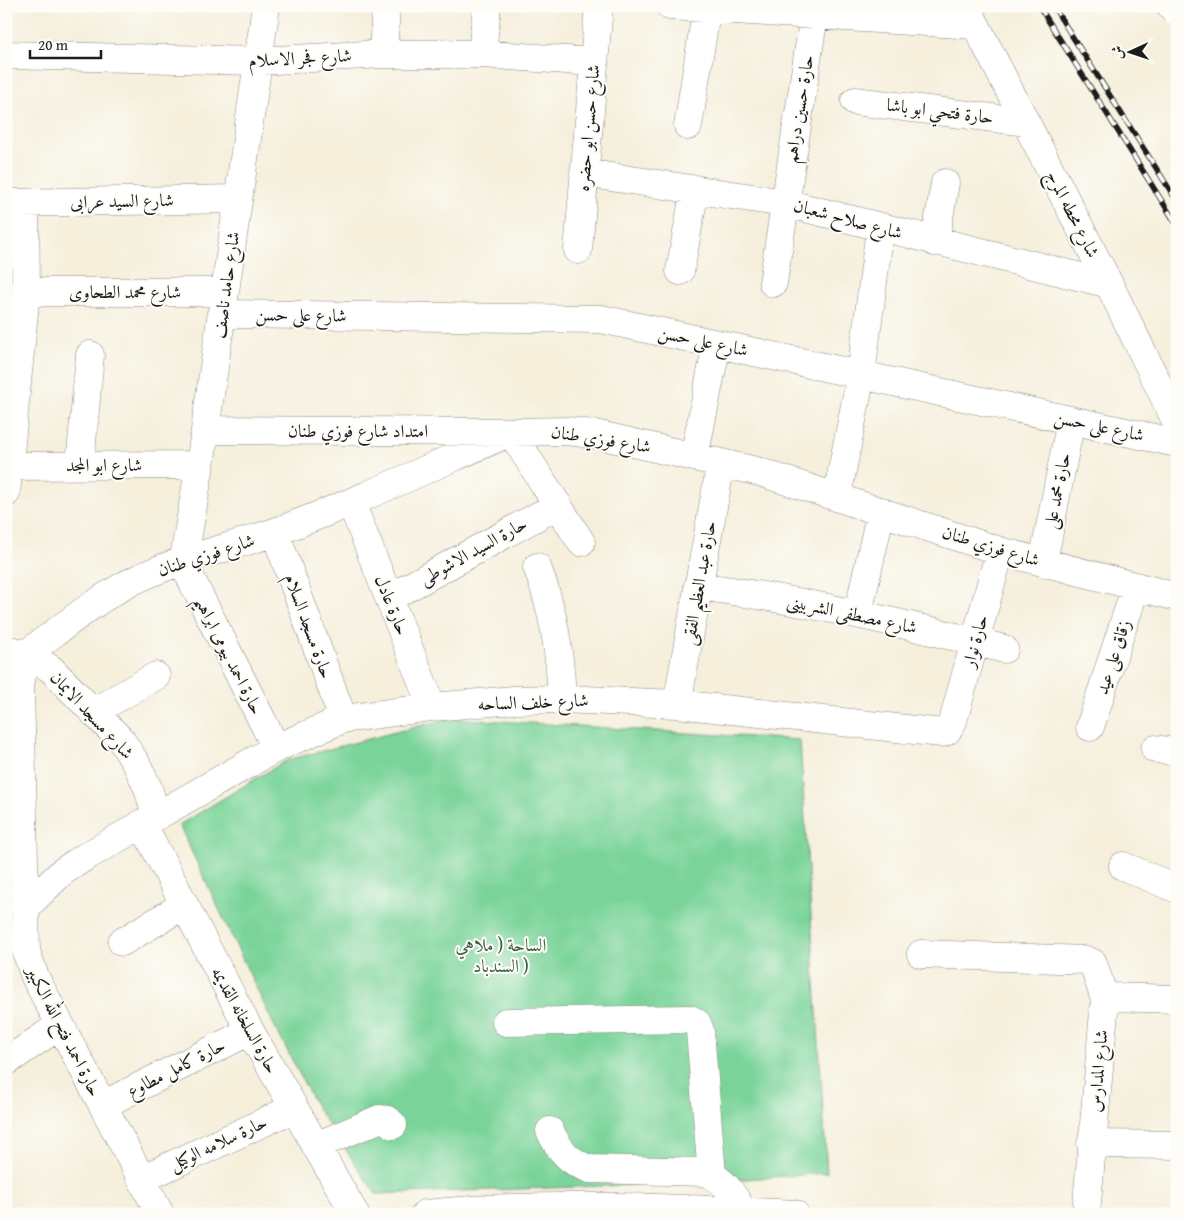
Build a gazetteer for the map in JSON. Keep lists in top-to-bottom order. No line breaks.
{"streets":{"street":["شارع فجر الاسلام","حارة حسين دراهم","حارة فتحي ابو باشا","شارع حسن ابو حضره","شارع السيد عرابى","شارع محطه المرج","شارع صلاح شعبان","شارع حامد ناصف","شارع محمد الطحاوى","شارع على حسن","امتداد شارع فوزي طنان","شارع فوزي طنان","شارع ابو المجد","حارة محمد على","حارة السيد الاشوطى","حارة عبد العظيم الفقى","حارة عادل","شارع مصطفى الشربينى","حارة مسجد السلام","حارة نوار","حارة احمد بيومى ابراهيم","زقاق على عيد","شارع خلف الساحه","شارع مسجد الايمان","حارة السلخانه القديمه","حارة احمد فتح الله الكبير","حارة كامل مطاوع","شارع المدارس","حارة سلامه الوكيل"]},"crossings":[["شارع فجر الاسلام","شارع حسن ابو حضره"],["شارع فجر الاسلام","شارع حامد ناصف"],["حارة حسين دراهم","شارع صلاح شعبان"],["حارة فتحي ابو باشا","شارع محطه المرج"],["شارع حسن ابو حضره","شارع صلاح شعبان"],["شارع السيد عرابى","شارع حامد ناصف"],["شارع محطه المرج","شارع صلاح شعبان"],["شارع حامد ناصف","شارع محمد الطحاوى"],["شارع حامد ناصف","شارع على حسن"],["شارع حامد ناصف","امتداد شارع فوزي طنان"],["شارع حامد ناصف","شارع فوزي طنان"],["شارع حامد ناصف","شارع ابو المجد"],["شارع حامد ناصف","حارة احمد بيومى ابراهيم"],["شارع محمد الطحاوى","شارع على حسن"],["شارع على حسن","حارة محمد على"],["امتداد شارع فوزي طنان","شارع فوزي طنان"],["شارع فوزي طنان","حارة محمد على"],["شارع فوزي طنان","حارة عبد العظيم الفقى"],["شارع فوزي طنان","حارة عادل"],["شارع فوزي طنان","حارة مسجد السلام"],["شارع فوزي طنان","حارة نوار"],["شارع فوزي طنان","حارة احمد بيومى ابراهيم"],["شارع فوزي طنان","زقاق على عيد"],["شارع فوزي طنان","شارع مسجد الايمان"],["شارع فوزي طنان","حارة احمد فتح الله الكبير"],["حارة السيد الاشوطى","حارة عادل"],["حارة عبد العظيم الفقى","شارع مصطفى الشربينى"],["حارة عبد العظيم الفقى","شارع خلف الساحه"],["حارة عادل","شارع خلف الساحه"],["شارع مصطفى الشربينى","حارة نوار"],["حارة مسجد السلام","شارع خلف الساحه"],["حارة نوار","شارع خلف الساحه"],["حارة احمد بيومى ابراهيم","شارع خلف الساحه"],["شارع خلف الساحه","شارع مسجد الايمان"],["شارع خلف الساحه","حارة السلخانه القديمه"],["شارع خلف الساحه","حارة احمد فتح الله الكبير"],["شارع مسجد الايمان","حارة السلخانه القديمه"],["شارع مسجد الايمان","حارة احمد فتح الله الكبير"],["حارة السلخانه القديمه","حارة كامل مطاوع"],["حارة السلخانه القديمه","حارة سلامه الوكيل"],["حارة احمد فتح الله الكبير","حارة كامل مطاوع"],["حارة احمد فتح الله الكبير","حارة سلامه الوكيل"]],"parks":["الساحة ( ملاهي السندباد )"],"scale_bar":"20 m","north":"left"}
